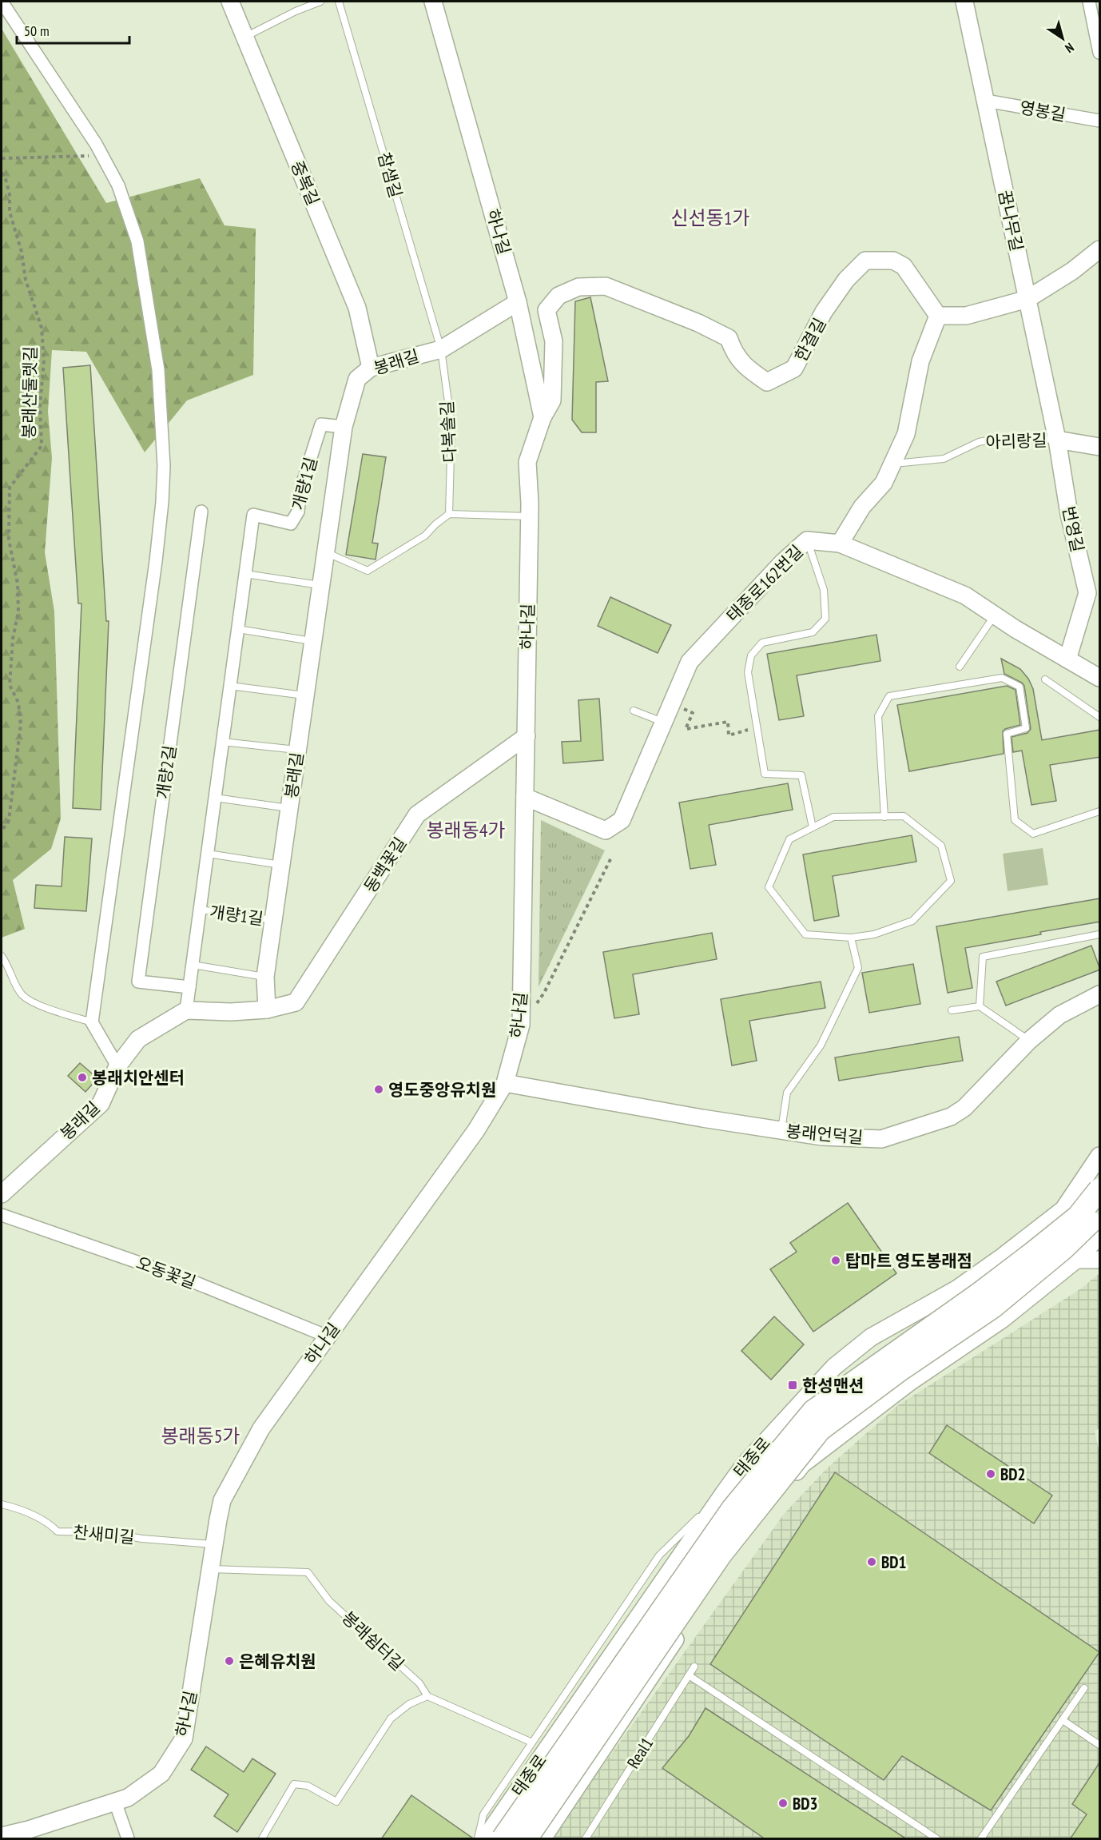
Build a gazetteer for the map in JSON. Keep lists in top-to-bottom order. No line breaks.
{"streets":{"main road":["중복길","꿈나무길","하나길","한결길","봉래길","번영길","태종로162번길","동백꽃길","봉래언덕길","태종로"],"street":["영봉길","개량1길","개량2길","오동꽃길"],"lane":["참샘길","다복솔길","아리랑길","찬새미길","봉래쉼터길","Real1"],"path":["봉래산둘렛길"]},"crossings":[["영봉길","꿈나무길"],["참샘길","봉래길"],["참샘길","다복솔길"],["중복길","봉래길"],["꿈나무길","아리랑길"],["꿈나무길","번영길"],["하나길","한결길"],["하나길","봉래길"],["하나길","태종로162번길"],["하나길","동백꽃길"],["하나길","봉래언덕길"],["하나길","오동꽃길"],["하나길","찬새미길"],["하나길","봉래쉼터길"],["봉래길","다복솔길"],["봉래길","개량1길"],["봉래길","동백꽃길"],["아리랑길","번영길"],["개량1길","개량2길"],["번영길","태종로162번길"]],"districts":["신선동1가","봉래동4가","봉래동5가"],"places":{"other":["봉래치안센터","영도중앙유치원","탑마트 영도봉래점","BD2","BD1","은혜유치원","BD3"],"transit":["한성맨션"]},"scale_bar":"50 m","north":"bottom right"}
